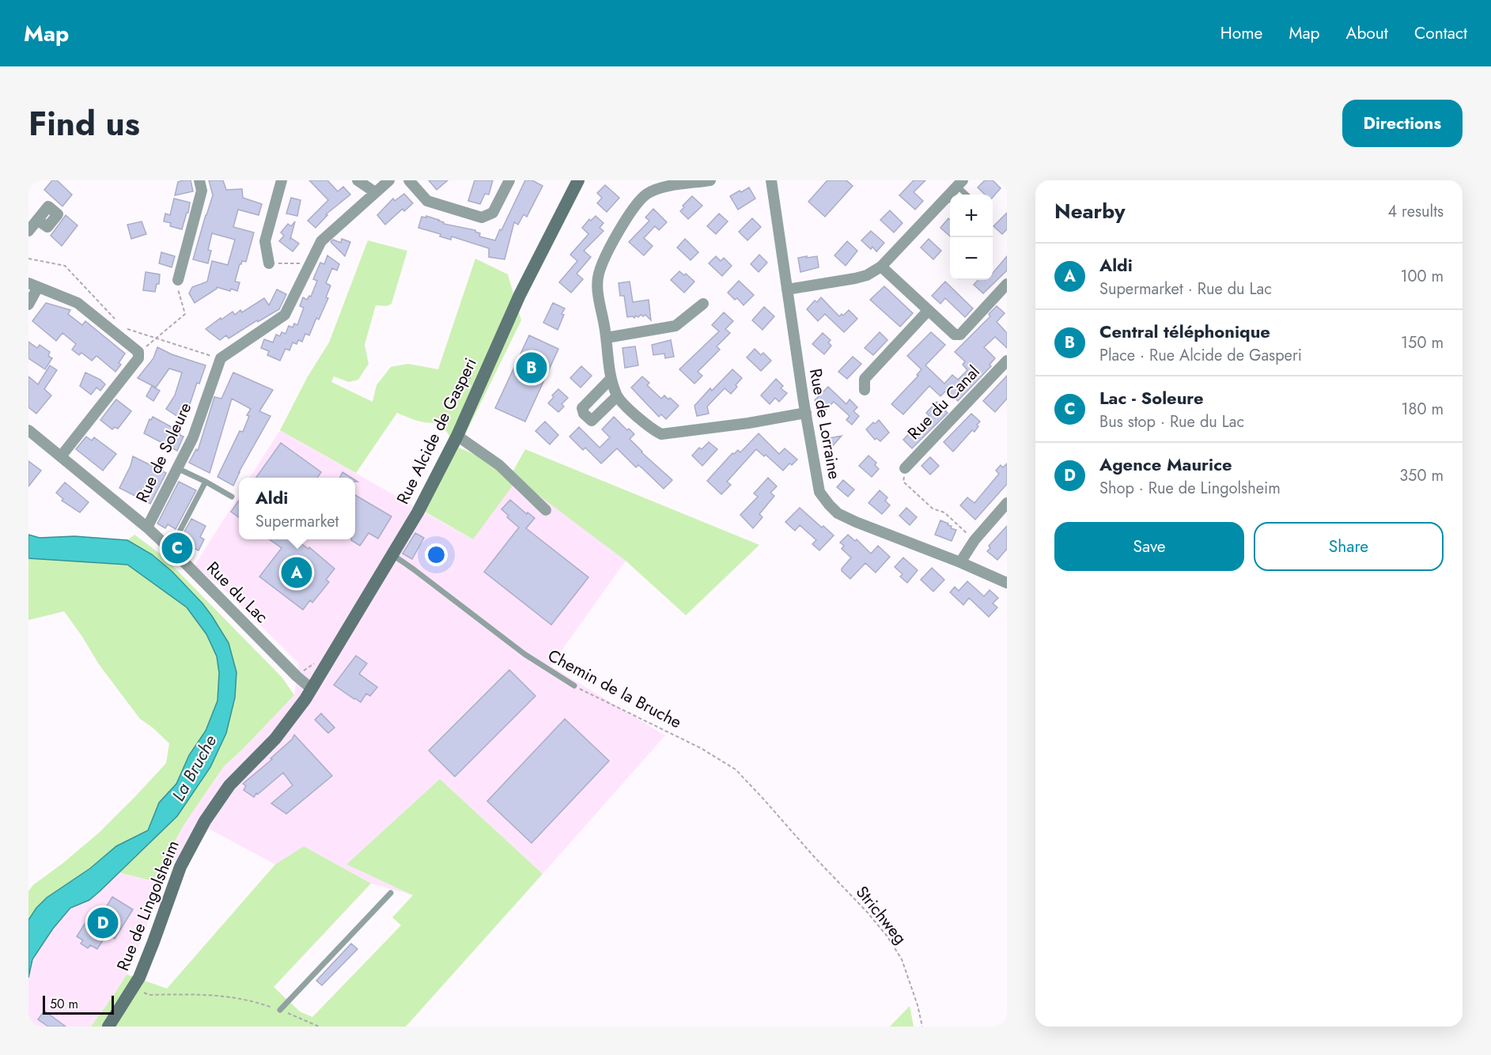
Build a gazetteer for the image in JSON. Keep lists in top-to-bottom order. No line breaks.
{"streets":{"main road":["Rue Alcide de Gasperi","Rue de Lingolsheim"],"street":["Rue du Canal","Rue de Lorraine","Rue de Soleure","Rue du Lac"],"lane":["Chemin de la Bruche"],"path":["Strichweg"]},"crossings":[["Rue Alcide de Gasperi","Rue du Lac"],["Rue Alcide de Gasperi","Chemin de la Bruche"],["Rue Alcide de Gasperi","Rue de Lingolsheim"],["Rue de Soleure","Rue du Lac"],["Rue du Lac","Rue de Lingolsheim"],["Chemin de la Bruche","Strichweg"]],"water":["La Bruche"],"scale_bar":"50 m","page":{"header":"Map","nav":["Home","Map","About","Contact"],"title":"Find us","buttons":["Directions",["Save","Share"]],"heading":["Nearby","4 results"],"map_buttons":["+","−"],"list":[{"mark":"A","name":"Aldi","note":"Supermarket · Rue du Lac","value":"100 m"},{"mark":"B","name":"Central téléphonique","note":"Place · Rue Alcide de Gasperi","value":"150 m"},{"mark":"C","name":"Lac - Soleure","note":"Bus stop · Rue du Lac","value":"180 m"},{"mark":"D","name":"Agence Maurice","note":"Shop · Rue de Lingolsheim","value":"350 m"}],"pins":["B","C","A","D"],"popup":["Aldi","Supermarket"],"scale":"50 m"}}
